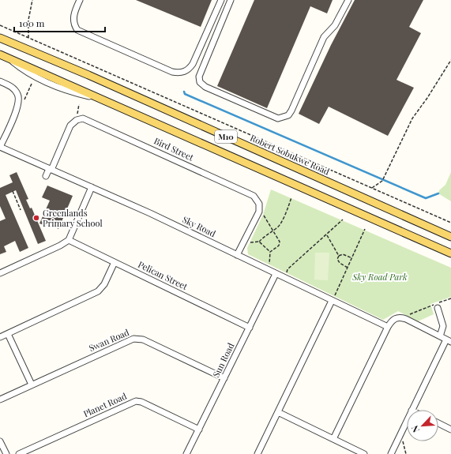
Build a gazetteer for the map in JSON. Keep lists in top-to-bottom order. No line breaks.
{"streets":{"main road":["M10","Robert Sobukwe Road"],"street":["Bird Street","Sky Road","Pelican Street","Swan Road","Sun Road","Planet Road"]},"crossings":[["Sky Road","Sun Road"],["Pelican Street","Sun Road"],["Swan Road","Sun Road"],["Sun Road","Planet Road"]],"parks":["Sky Road Park"],"places":["Greenlands Primary School"],"scale_bar":"100 m","north":"bottom left"}
